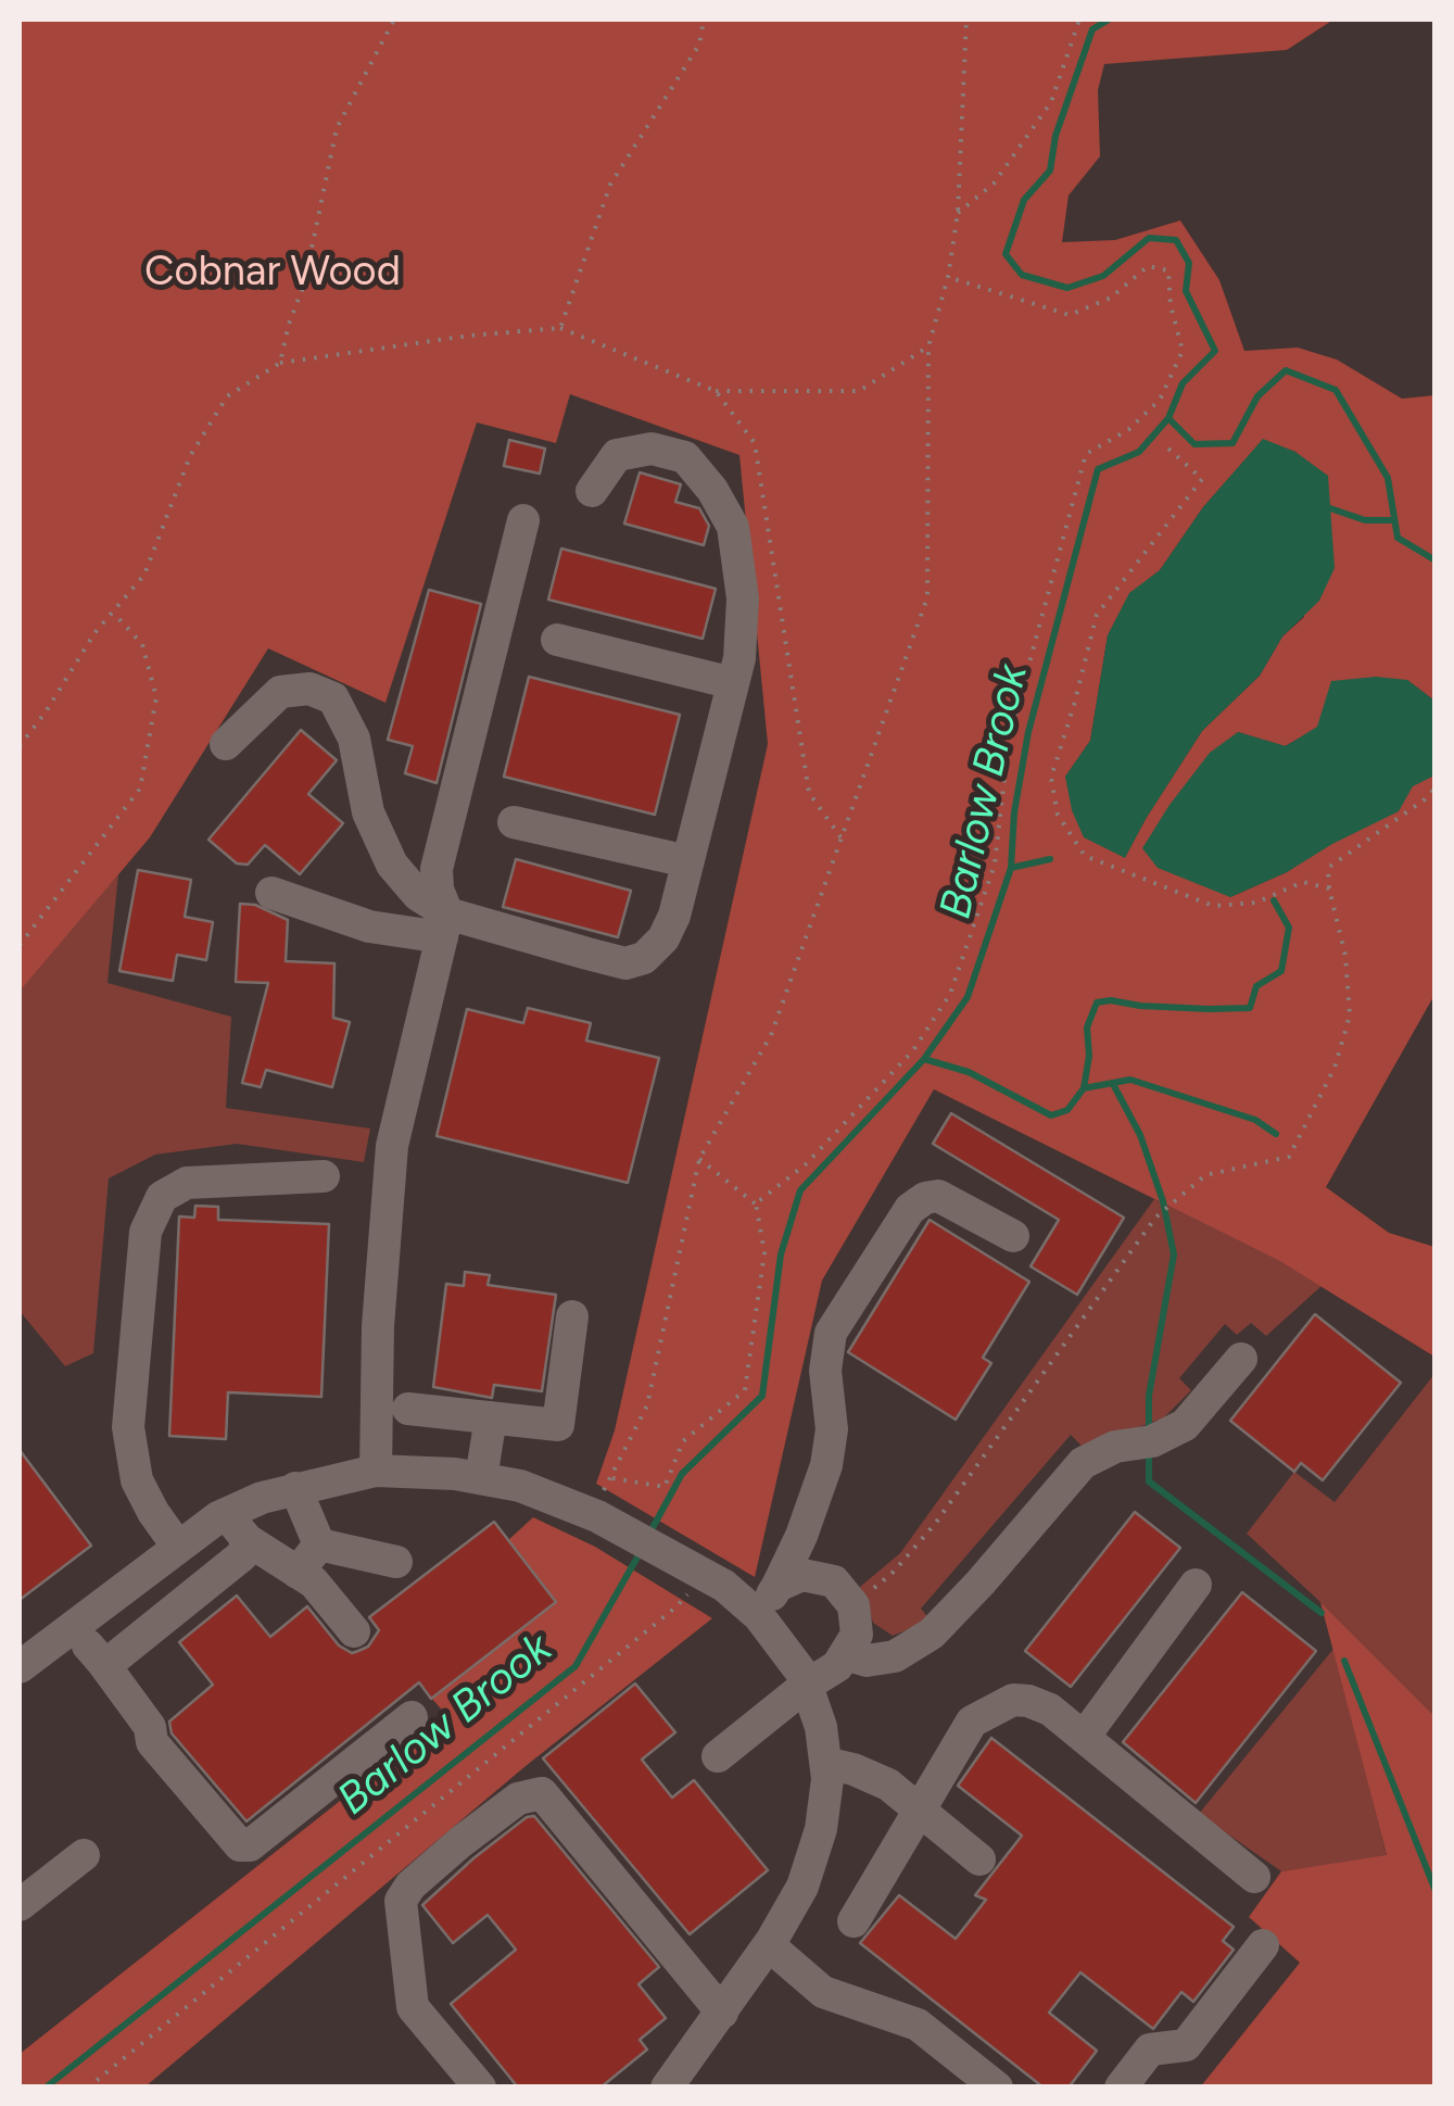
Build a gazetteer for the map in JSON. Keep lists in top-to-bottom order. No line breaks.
{"water":["Barlow Brook"],"parks":["Cobnar Wood"]}
